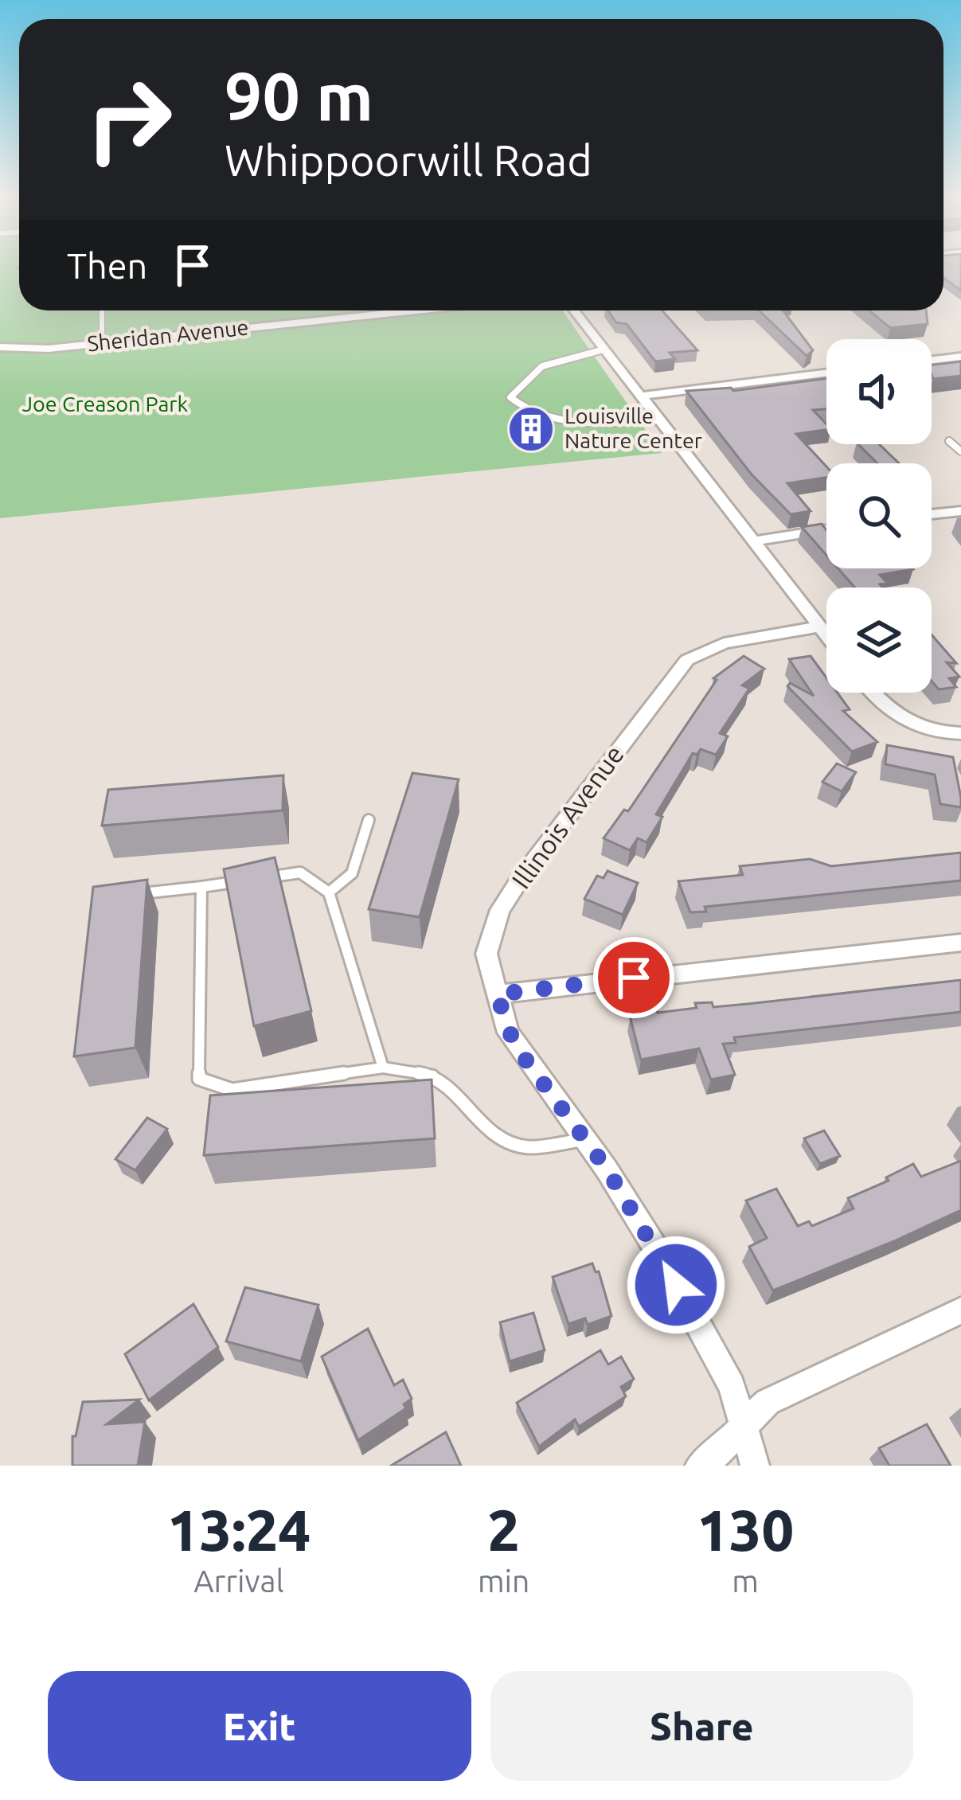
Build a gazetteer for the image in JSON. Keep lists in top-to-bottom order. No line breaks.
{"streets":{"street":["Sheridan Avenue","Illinois Avenue"]},"parks":["Joe Creason Park"],"places":{"building":["Louisville Nature Center"]},"page":{"turn":["90 m","Whippoorwill Road"],"then":"Then","eta":["13:24","Arrival","2","min","130","m"],"buttons":["Exit","Share"]}}
